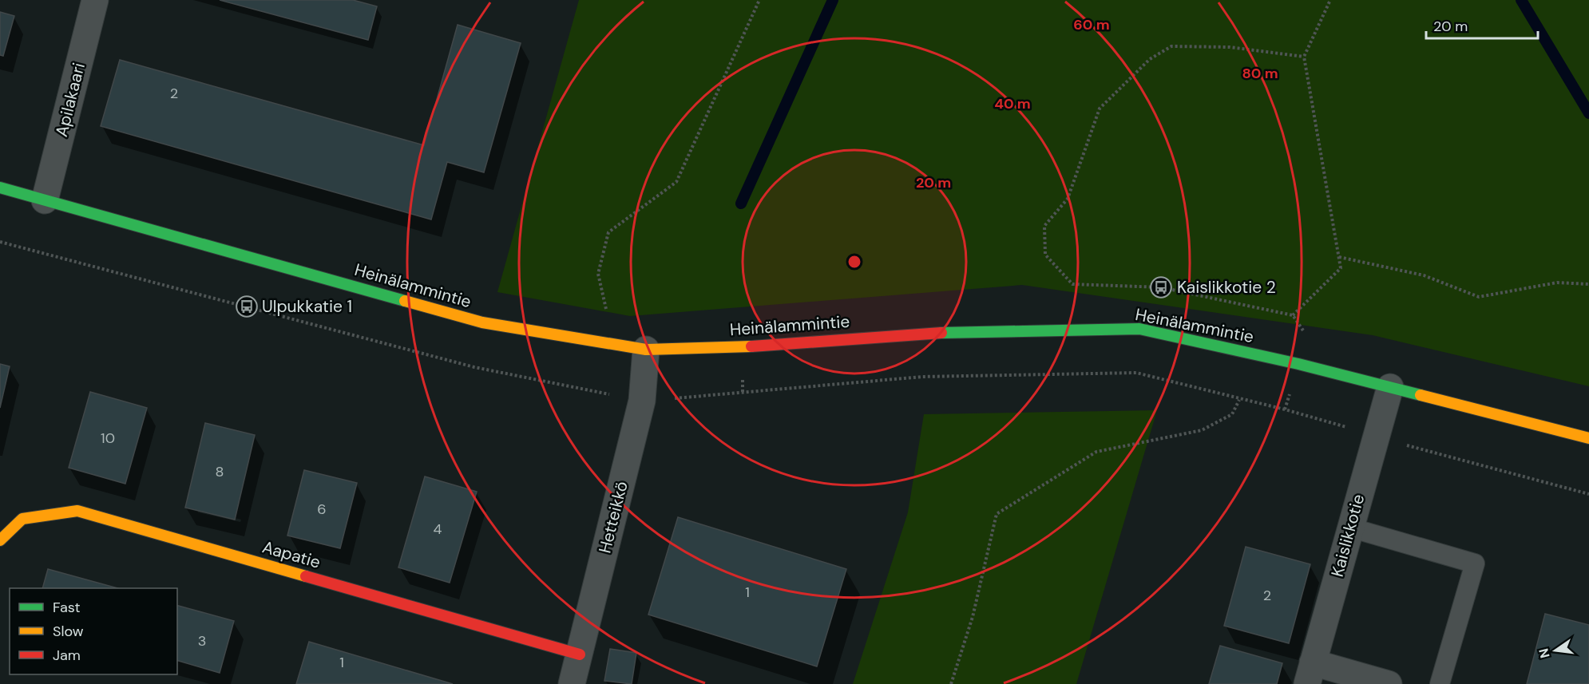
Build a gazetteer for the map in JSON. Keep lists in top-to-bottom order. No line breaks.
{"streets":{"street":["Apilakaari","Heinälammintie","Hetteikkö","Kaislikkotie","Aapatie"]},"crossings":[["Apilakaari","Heinälammintie"],["Heinälammintie","Hetteikkö"],["Heinälammintie","Kaislikkotie"],["Hetteikkö","Aapatie"]],"places":{"bus stop":["Kaislikkotie 2","Ulpukkatie 1"]},"house_numbers":["2","10","8","6","4","1","2","3","1"],"legend":["Fast","Slow","Jam"],"scale_bar":"20 m","north":"left","rings":["60 m","80 m","40 m","20 m"]}
